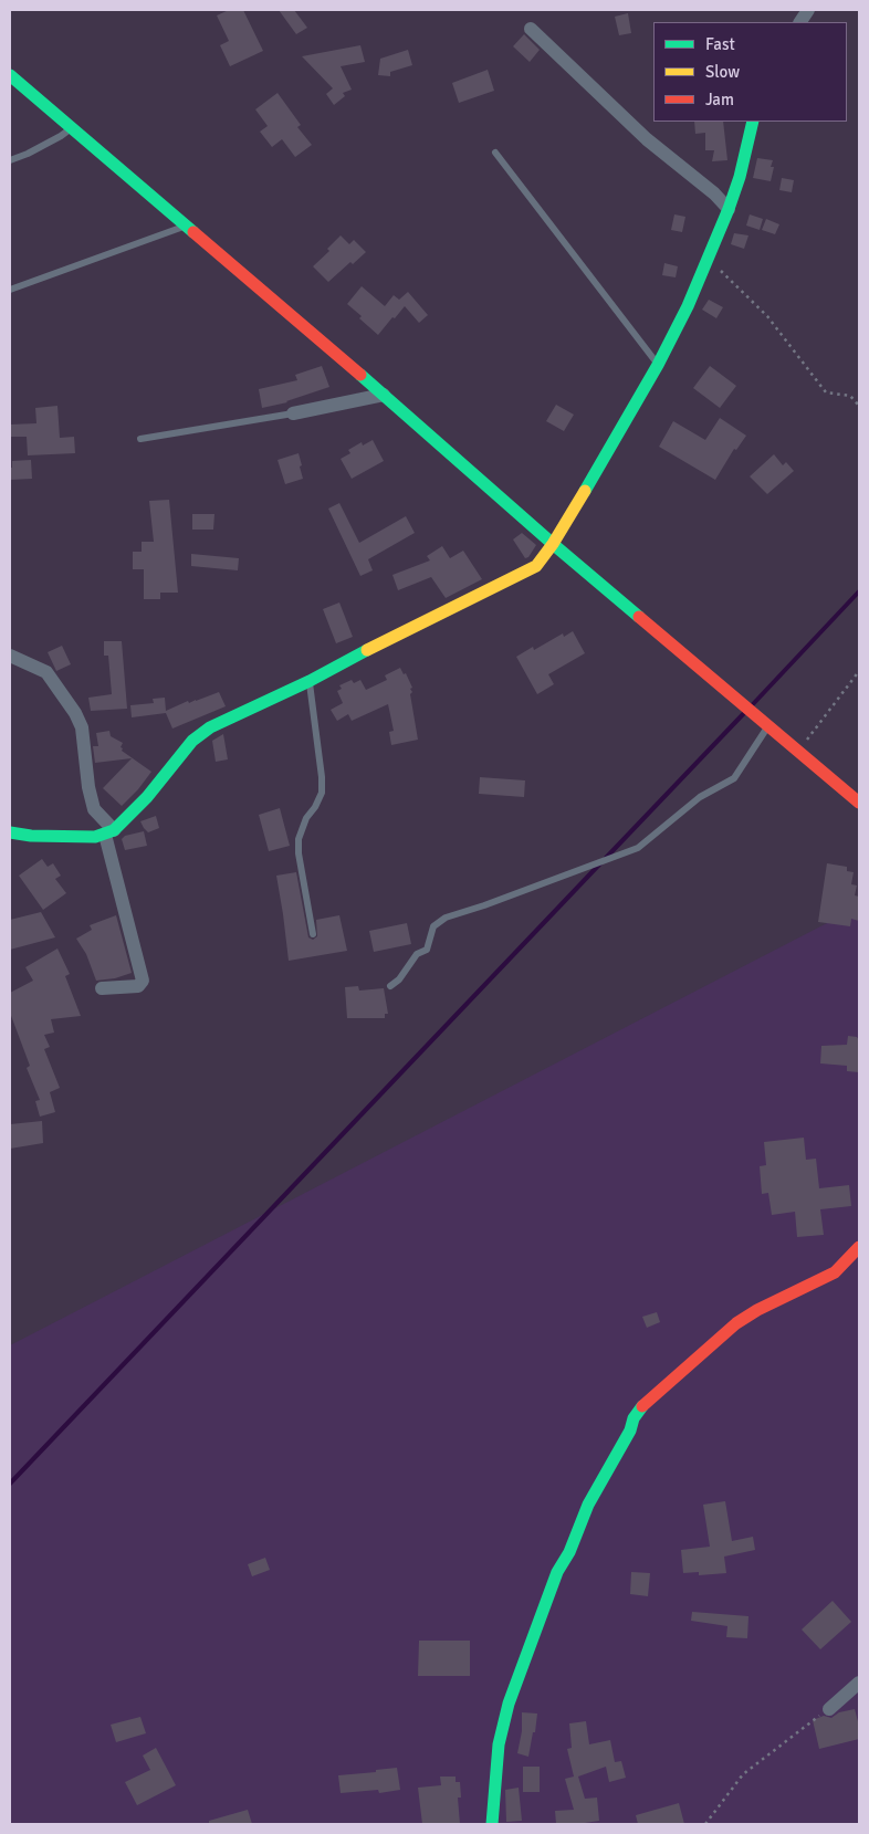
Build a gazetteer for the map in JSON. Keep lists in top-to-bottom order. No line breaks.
{"legend":["Fast","Slow","Jam"]}
